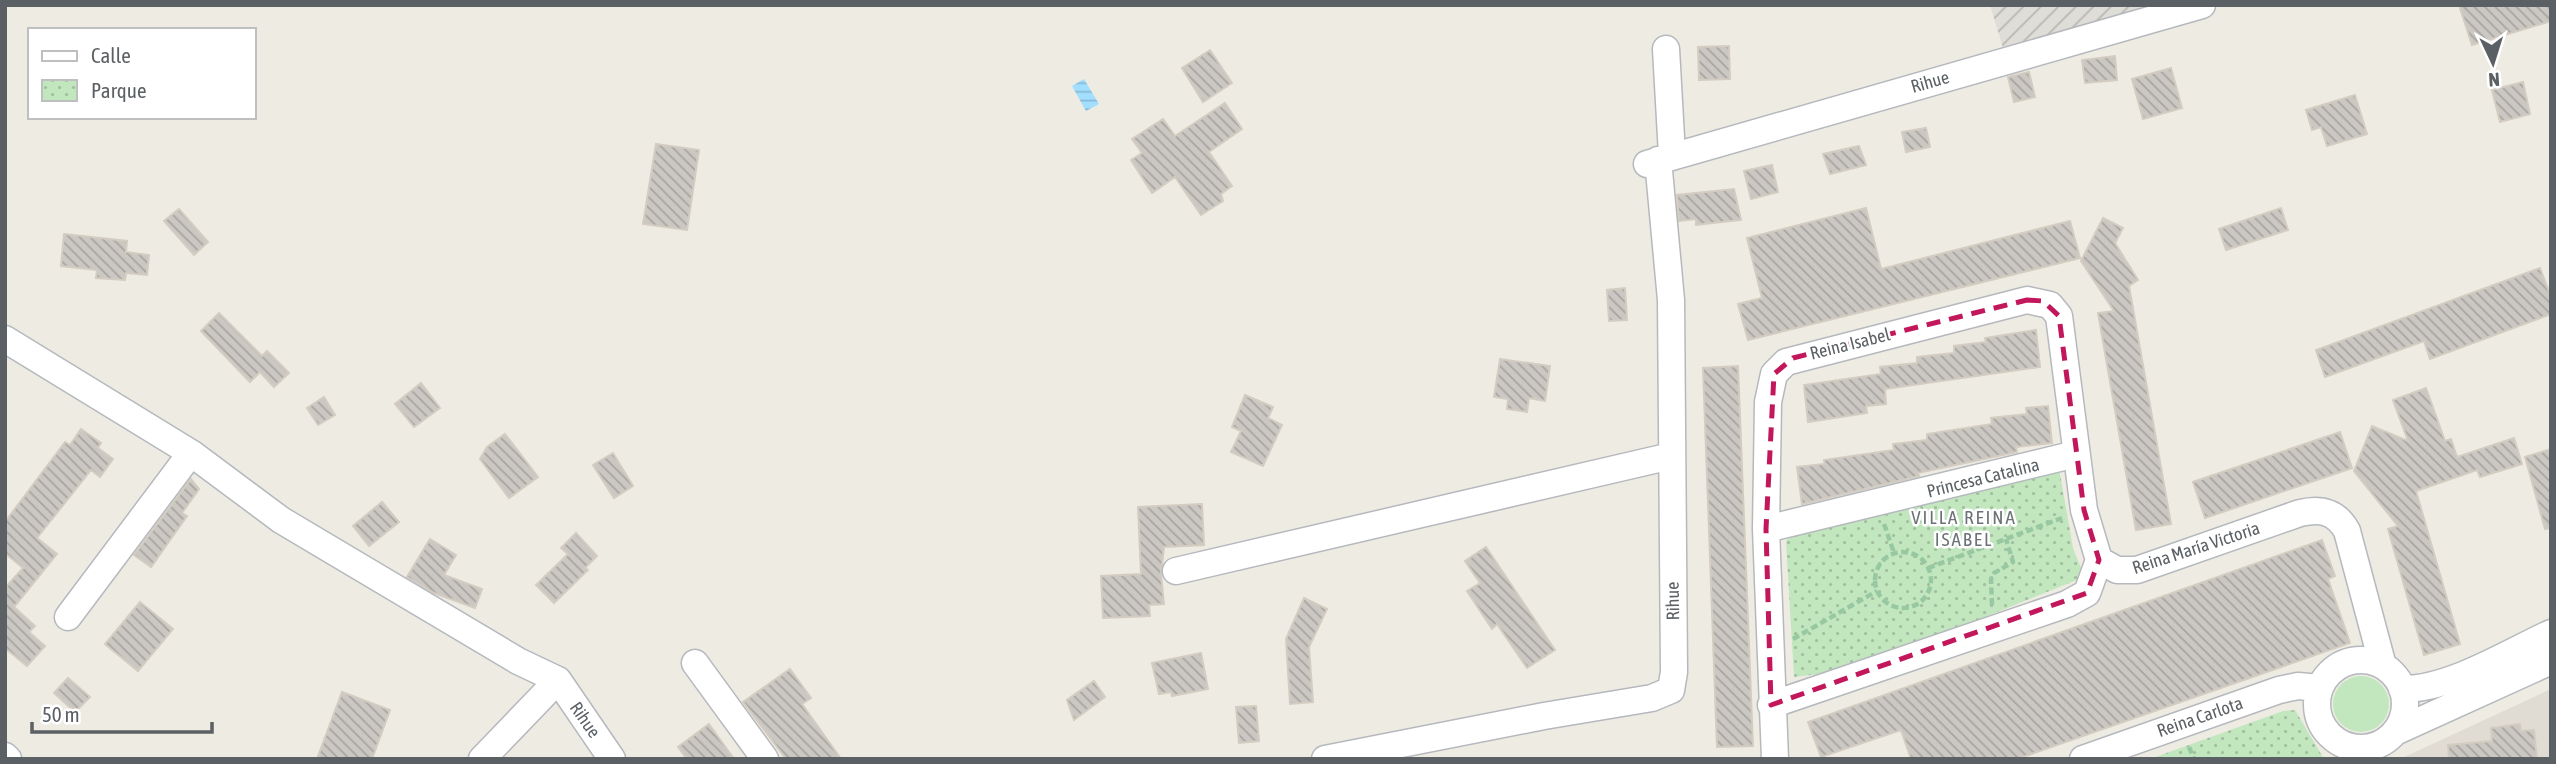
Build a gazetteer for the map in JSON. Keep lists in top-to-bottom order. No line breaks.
{"streets":{"street":["Rihue","Reina Isabel","Princesa Catalina","Reina María Victoria","Reina Carlota"]},"crossings":[["Reina Isabel","Princesa Catalina"],["Reina Isabel","Reina María Victoria"],["Reina María Victoria","Reina Carlota"]],"districts":["VILLA REINA ISABEL"],"legend":["Calle","Parque"],"scale_bar":"50 m","north":"bottom"}
